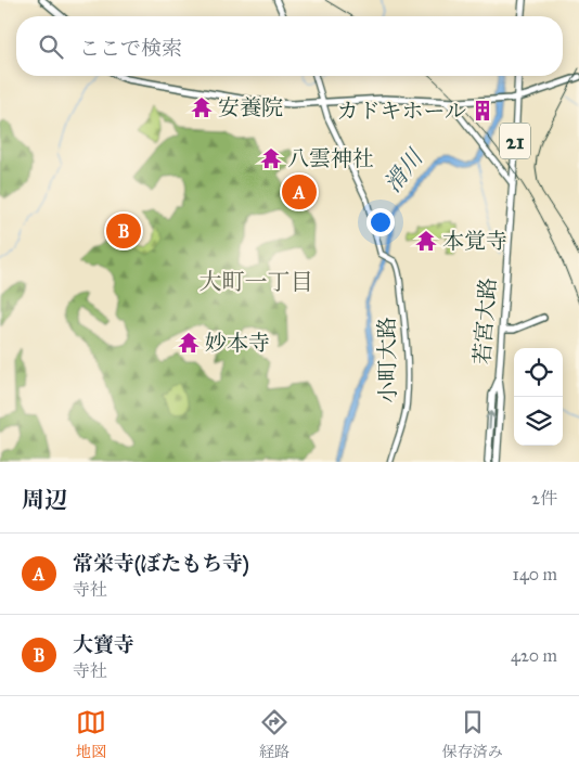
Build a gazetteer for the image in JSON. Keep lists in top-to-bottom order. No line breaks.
{"streets":{"main road":["21","若宮大路"],"street":["小町大路"]},"districts":["大町一丁目"],"water":["滑川"],"places":{"temple":["安養院","八雲神社","本覚寺","妙本寺"],"building":["カドキホール"]},"page":{"search":"ここで検索","pins":["A","B"],"heading":["周辺","2件"],"list":[{"mark":"A","name":"常栄寺(ぼたもち寺)","note":"寺社","value":"140 m"},{"mark":"B","name":"大寶寺","note":"寺社","value":"420 m"}],"nav":["地図","経路","保存済み"]}}
